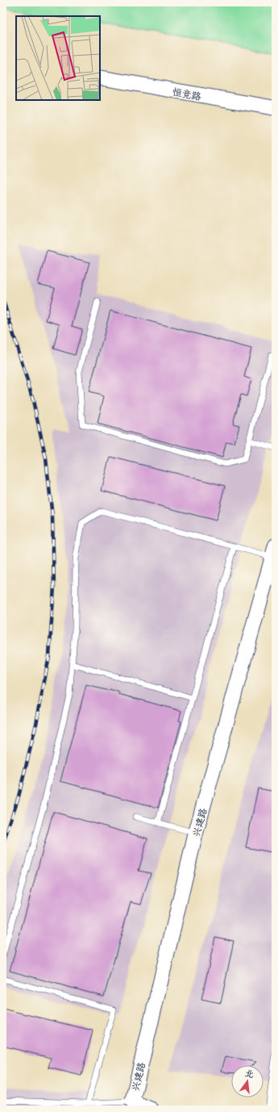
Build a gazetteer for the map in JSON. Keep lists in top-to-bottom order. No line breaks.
{"streets":{"street":["恒竞路","兴建路"]},"north":"top"}
